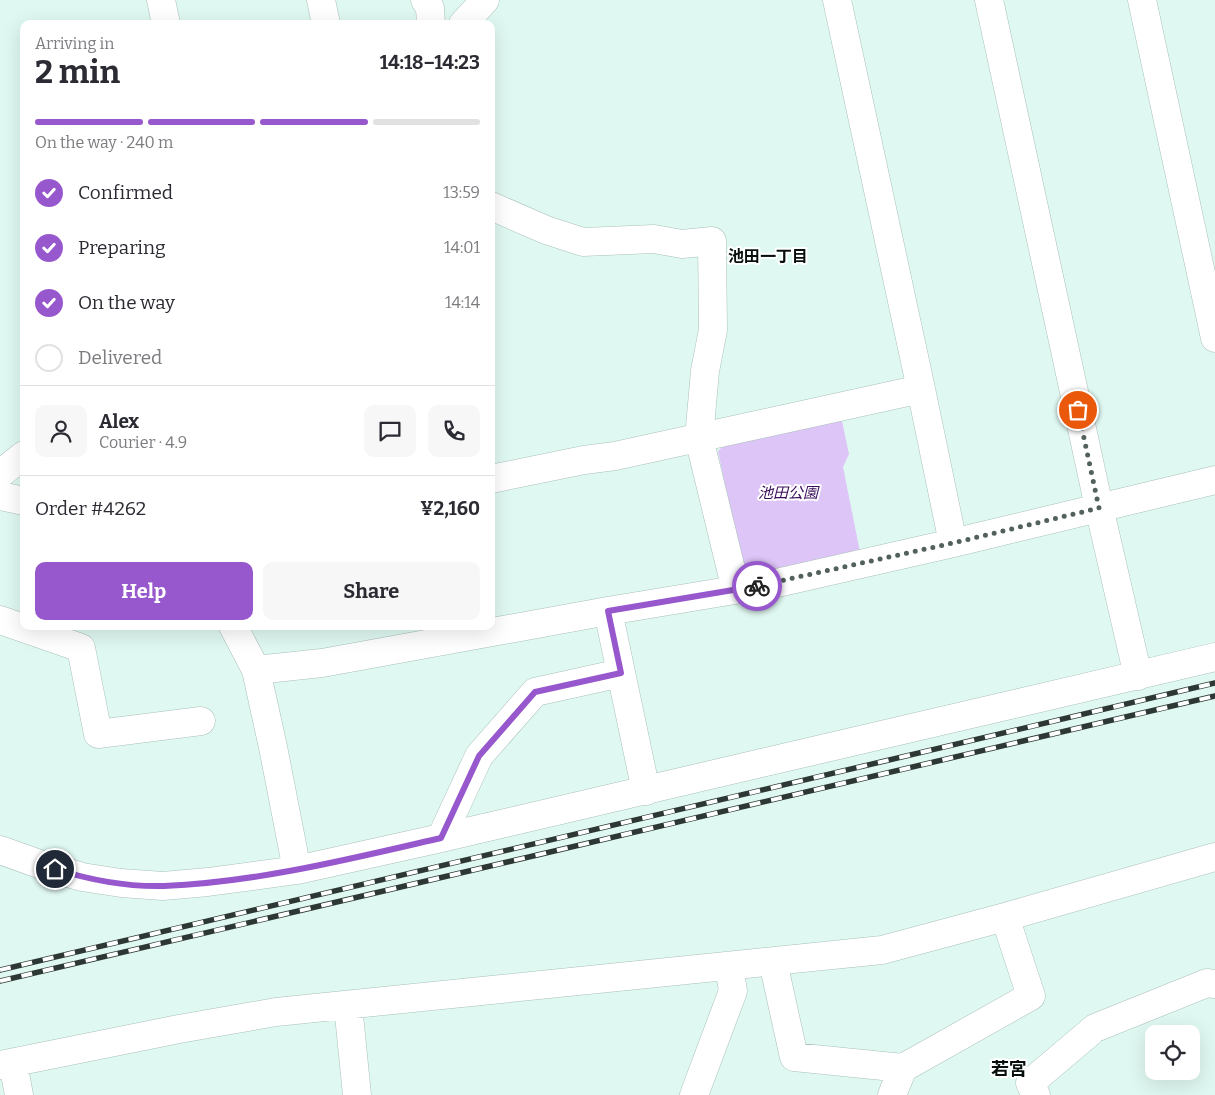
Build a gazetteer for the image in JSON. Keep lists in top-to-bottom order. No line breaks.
{"districts":["池田一丁目","若宮"],"parks":["池田公園"],"page":{"heading":["2 min","Arriving in","14:18–14:23"],"panel":["Alex","Courier · 4.9","Order #4262","¥2,160"],"bar":"On the way · 240 m","list":[["Confirmed","13:59"],["Preparing","14:01"],["On the way","14:14"],"Delivered"],"buttons":["Help","Share"]}}
